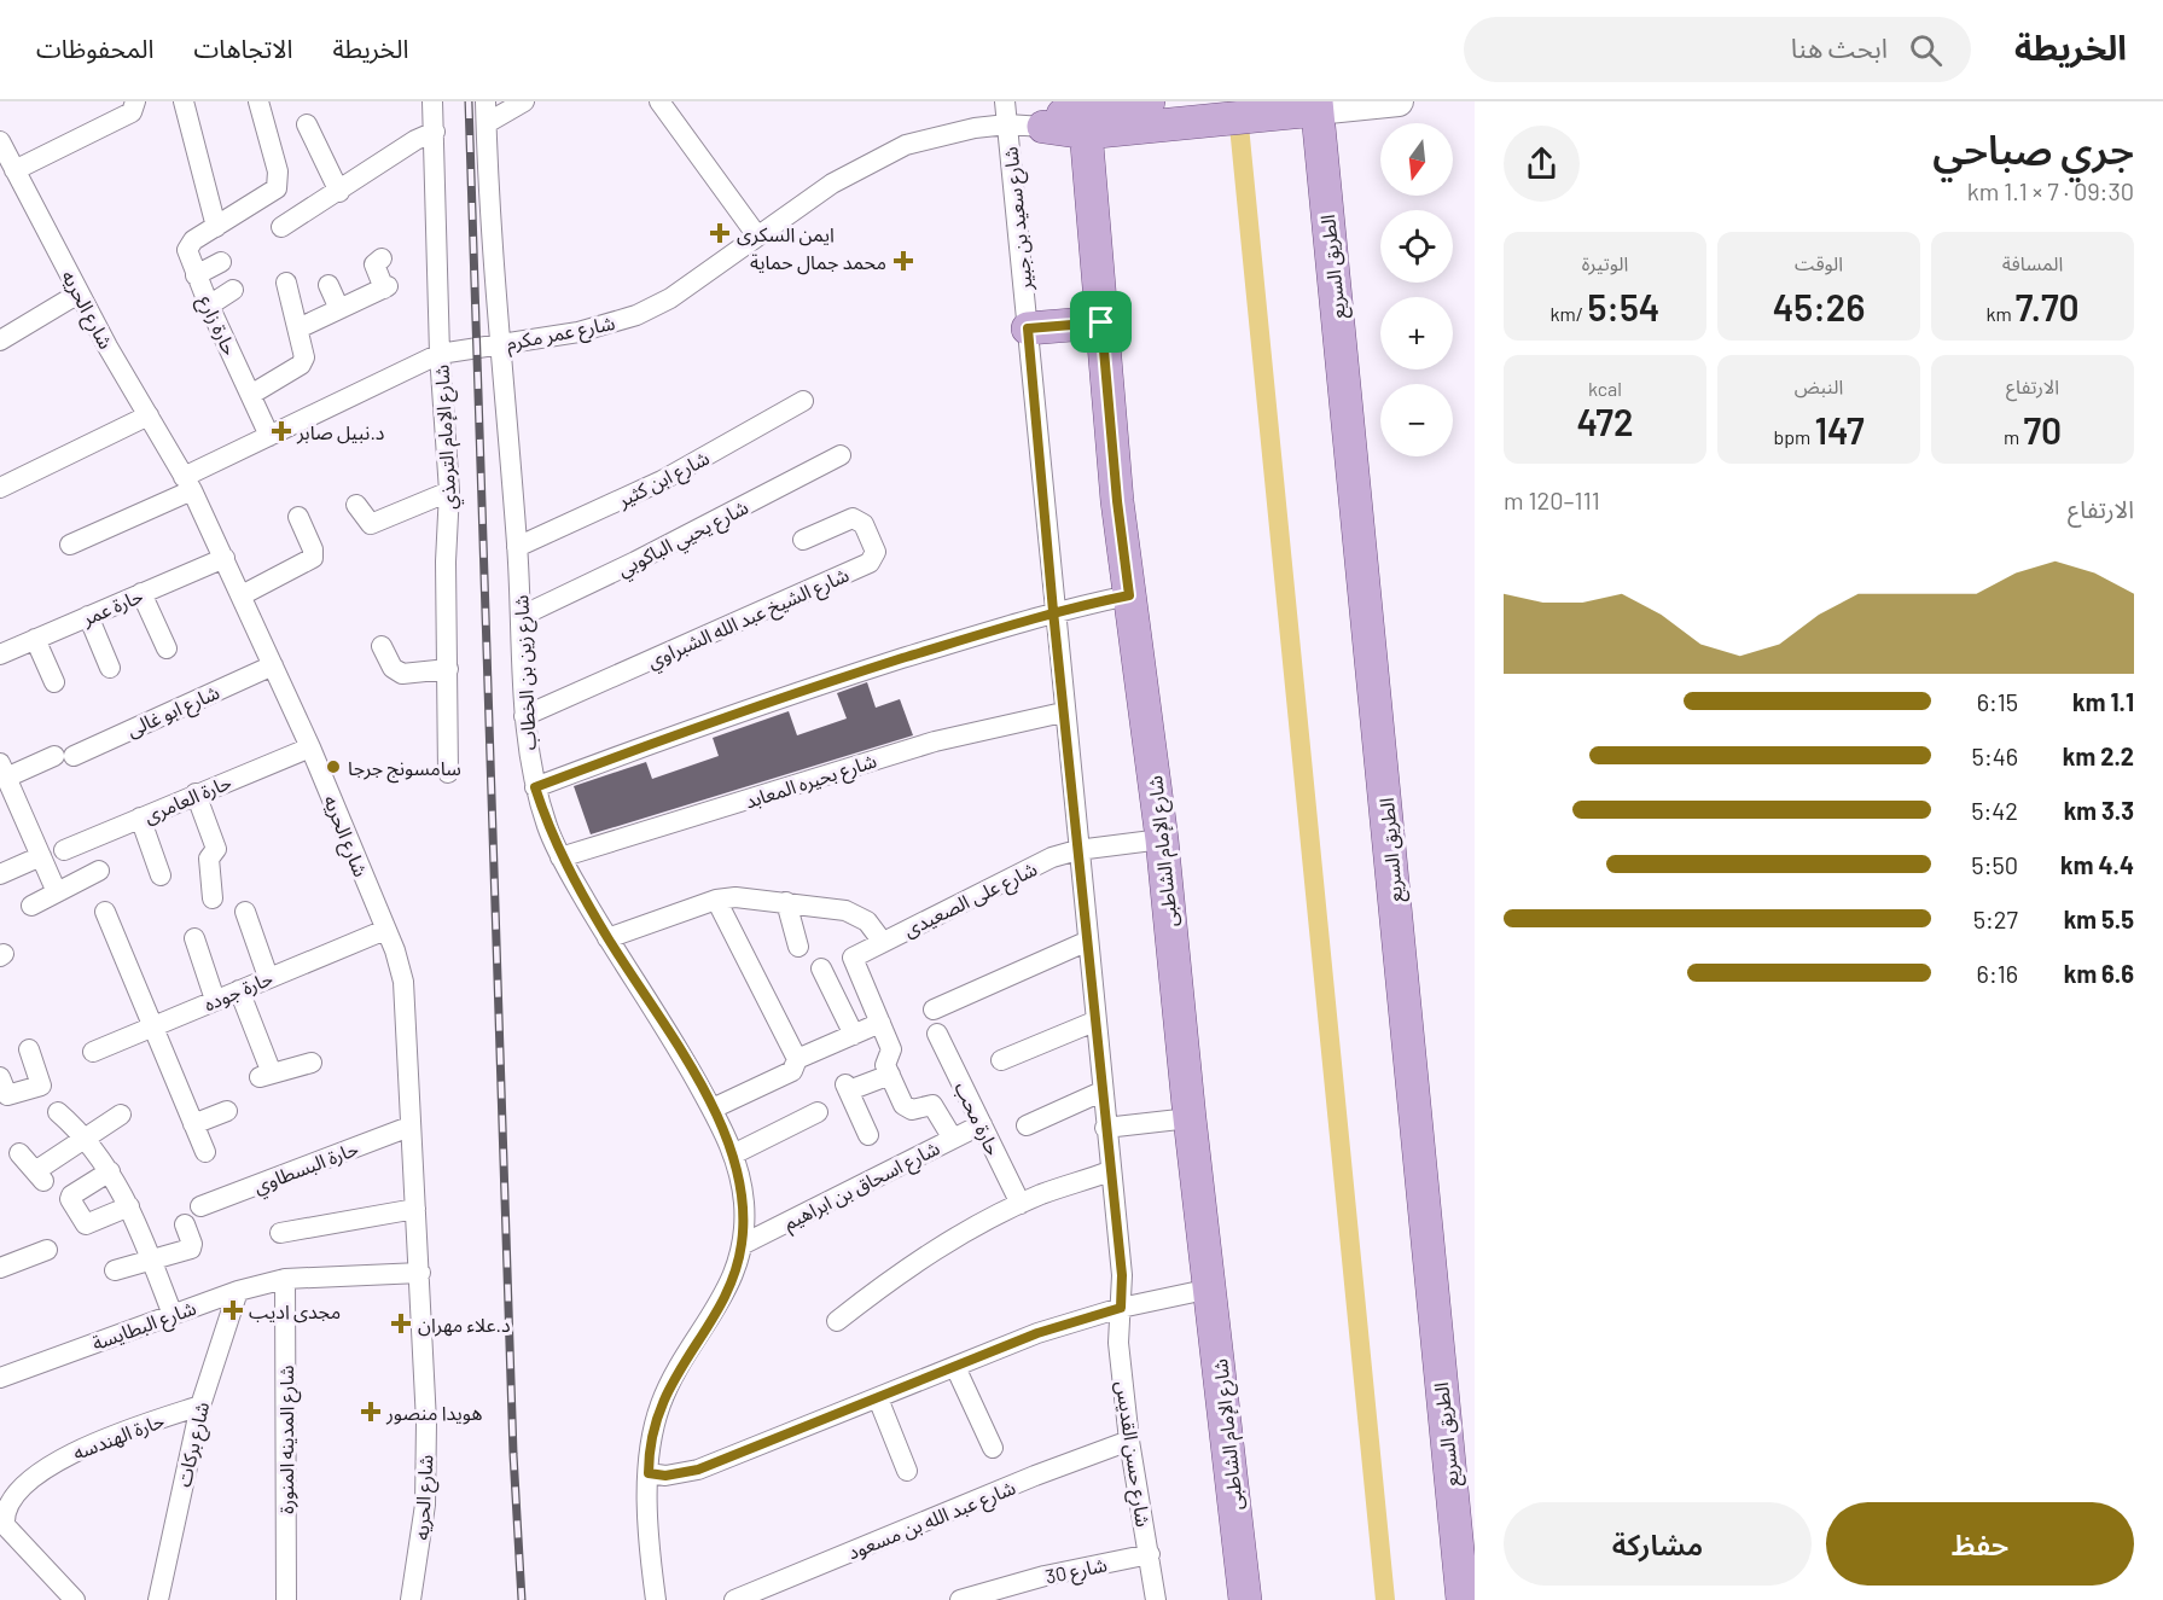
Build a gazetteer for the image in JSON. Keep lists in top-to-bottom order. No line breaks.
{"streets":{"main road":["الطريق السريع","شارع الإمام الشاطبى"],"street":["شارع سعيد بن جبير","شارع الحريه","حارة زارع","شارع عمر مكرم","شارع الإمام الترمذي","شارع ابن كثير","شارع يحيي الباكوبي","حارة عمر","شارع الشيخ عبد الله الشبراوي","شارع زين بن الخطاب","شارع ابو غالى","شارع بحيره المعابد","حارة العامرى","شارع على الصعيدى","حارة جوده","حارة محب","حارة البسطاوي","شارع اسحاق بن ابراهيم","شارع البطايسة","حارة الهندسه","شارع المدينه المنورة","شارع بركات","شارع حسن القديس","شارع عبد الله بن مسعود","شارع 30"]},"crossings":[["شارع سعيد بن جبير","شارع عمر مكرم"],["شارع سعيد بن جبير","شارع بحيره المعابد"],["شارع سعيد بن جبير","شارع على الصعيدى"],["شارع سعيد بن جبير","شارع حسن القديس"],["شارع الحريه","شارع عمر مكرم"],["شارع الحريه","حارة عمر"],["شارع الحريه","شارع ابو غالى"],["شارع الحريه","حارة العامرى"],["شارع الحريه","حارة جوده"],["شارع الحريه","حارة البسطاوي"],["شارع الحريه","شارع البطايسة"],["حارة زارع","شارع عمر مكرم"],["شارع عمر مكرم","شارع الإمام الترمذي"],["شارع عمر مكرم","شارع زين بن الخطاب"],["شارع ابن كثير","شارع زين بن الخطاب"],["شارع يحيي الباكوبي","شارع زين بن الخطاب"],["شارع الشيخ عبد الله الشبراوي","شارع زين بن الخطاب"],["شارع زين بن الخطاب","شارع بحيره المعابد"],["شارع زين بن الخطاب","شارع اسحاق بن ابراهيم"],["شارع الإمام الشاطبى","شارع على الصعيدى"],["حارة محب","شارع اسحاق بن ابراهيم"],["شارع البطايسة","شارع المدينه المنورة"],["شارع البطايسة","شارع بركات"],["حارة الهندسه","شارع بركات"],["شارع حسن القديس","شارع عبد الله بن مسعود"],["شارع حسن القديس","شارع 30"]],"places":{"health":["ايمن السكرى","محمد جمال حماية","د.نبيل صابر","مجدى اديب","د.علاء مهران","هويدا منصور"],"other":["سامسونج جرجا"]},"north":"bottom","page":{"header":"الخريطة","search":"ابحث هنا","nav":["الخريطة","الاتجاهات","المحفوظات"],"heading":["جري صباحي","09:30 · 7 × 1.1 km"],"map_buttons":["+","−"],"stats":[["المسافة","7.70 km"],["الوقت","45:26"],["الوتيرة","5:54 /km"],["الارتفاع","70 m"],["النبض","147 bpm"],["kcal","472"]],"chart":["الارتفاع","111–120 m"],"list":[{"name":"1.1 km","note":"6:15"},{"name":"2.2 km","note":"5:46"},{"name":"3.3 km","note":"5:42"},{"name":"4.4 km","note":"5:50"},{"name":"5.5 km","note":"5:27"},{"name":"6.6 km","note":"6:16"}],"buttons":["حفظ","مشاركة"]}}
